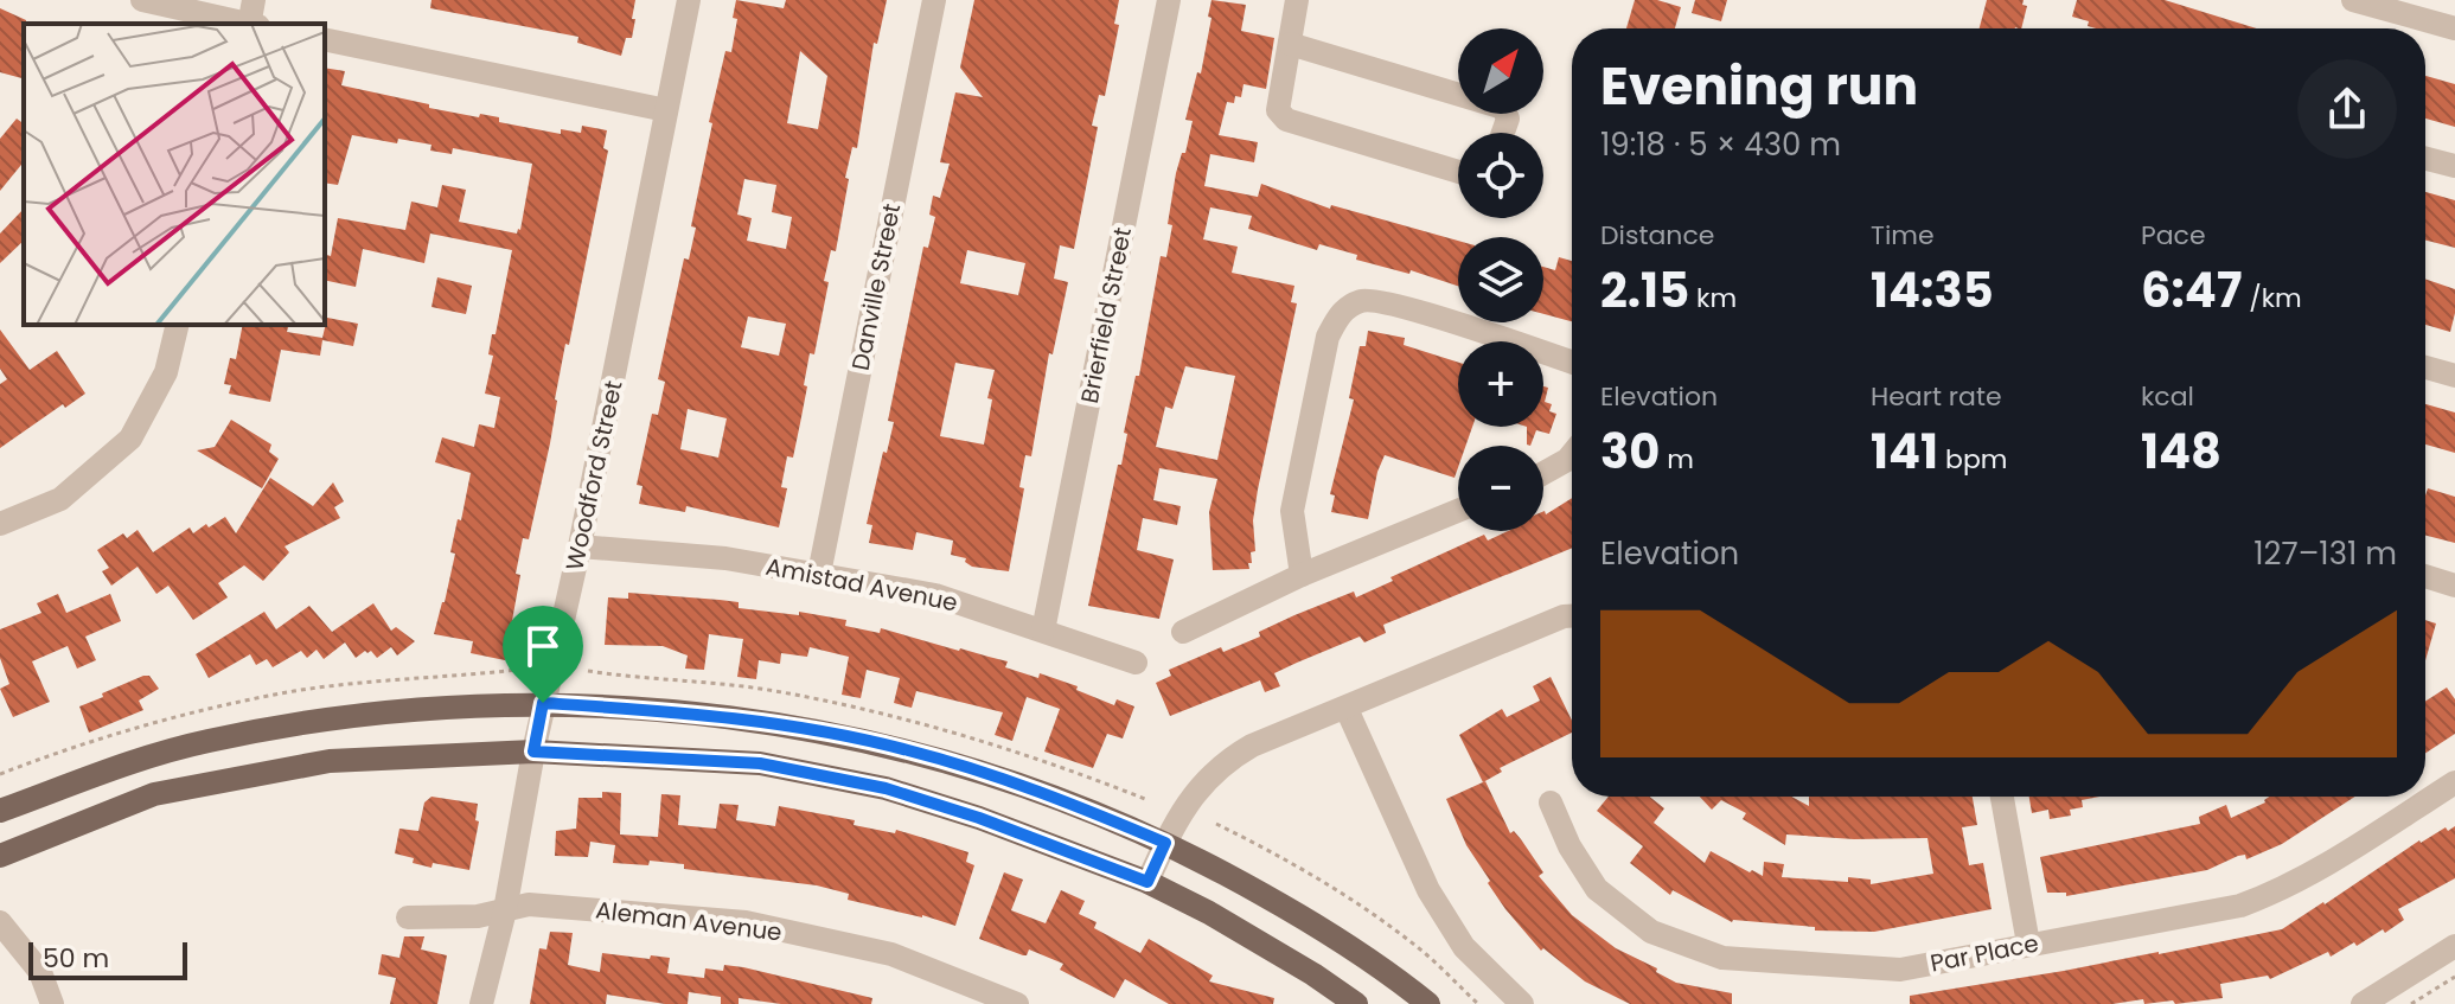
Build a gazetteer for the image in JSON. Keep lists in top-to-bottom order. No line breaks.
{"streets":{"street":["Danville Street","Brierfield Street","Woodford Street","Amistad Avenue","Aleman Avenue","Par Place"]},"crossings":[["Danville Street","Amistad Avenue"],["Brierfield Street","Amistad Avenue"],["Woodford Street","Amistad Avenue"],["Woodford Street","Aleman Avenue"]],"scale_bar":"50 m","north":"top right","page":{"map_buttons":["+","−"],"heading":["Evening run","19:18 · 5 × 430 m"],"stats":[["Distance","2.15 km"],["Time","14:35"],["Pace","6:47 /km"],["Elevation","30 m"],["Heart rate","141 bpm"],["kcal","148"]],"chart":["Elevation","127–131 m"],"scale":"50 m"}}
